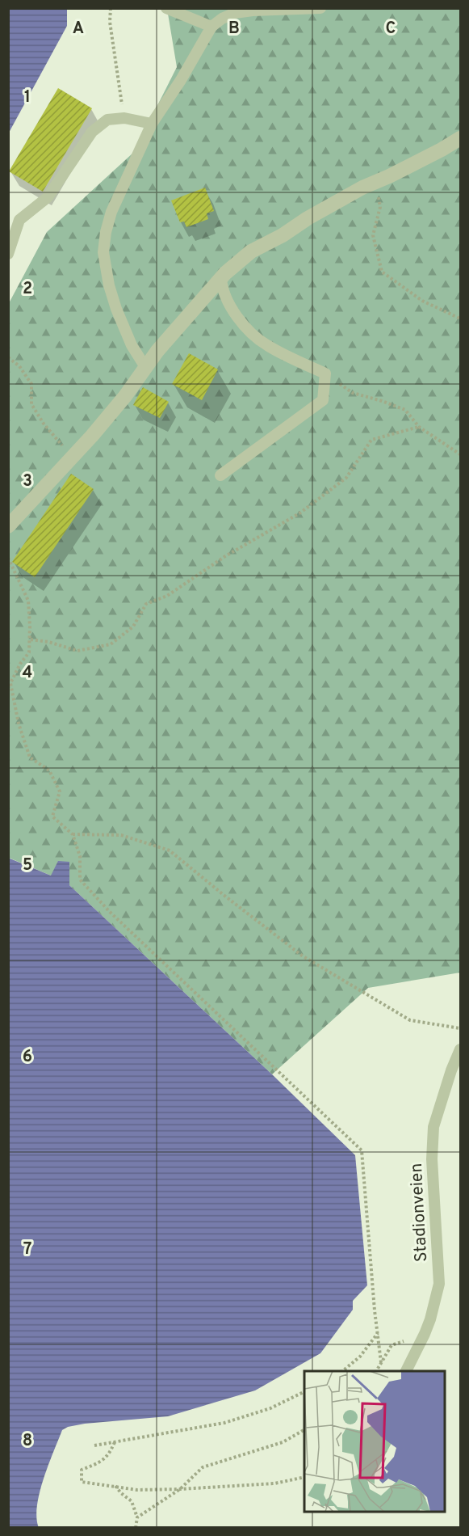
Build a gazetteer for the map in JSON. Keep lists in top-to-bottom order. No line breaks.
{"streets":{"lane":["Stadionveien"]},"grid":{"columns":["A","B","C"],"rows":["1","2","3","4","5","6","7","8"]}}
